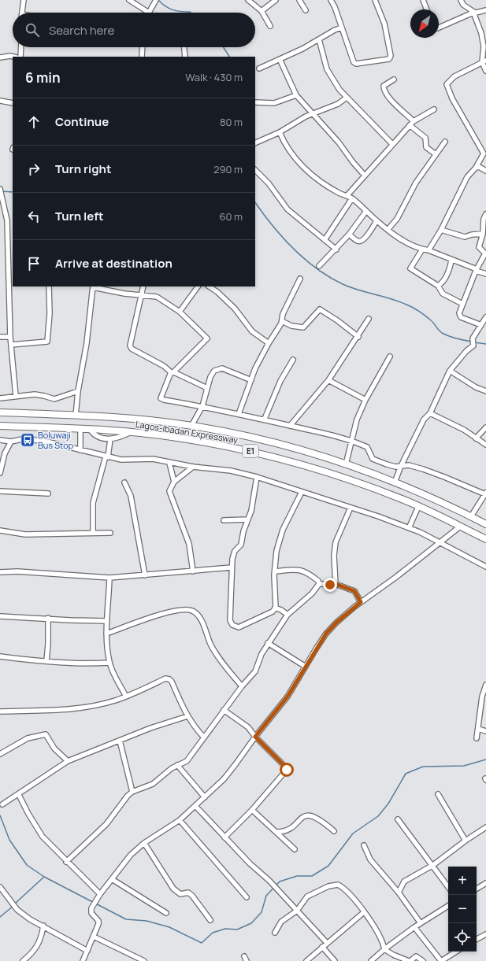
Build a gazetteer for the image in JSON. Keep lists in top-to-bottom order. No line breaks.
{"streets":{"highway":["Lagos-Ibadan Expressway","E1"]},"places":{"bus stop":["Boluwaji Bus Stop"]},"north":"bottom left","page":{"search":"Search here","heading":["6 min","Walk · 430 m"],"list":[["Continue","80 m"],["Turn right","290 m"],["Turn left","60 m"],"Arrive at destination"],"map_buttons":["+","−"]}}
